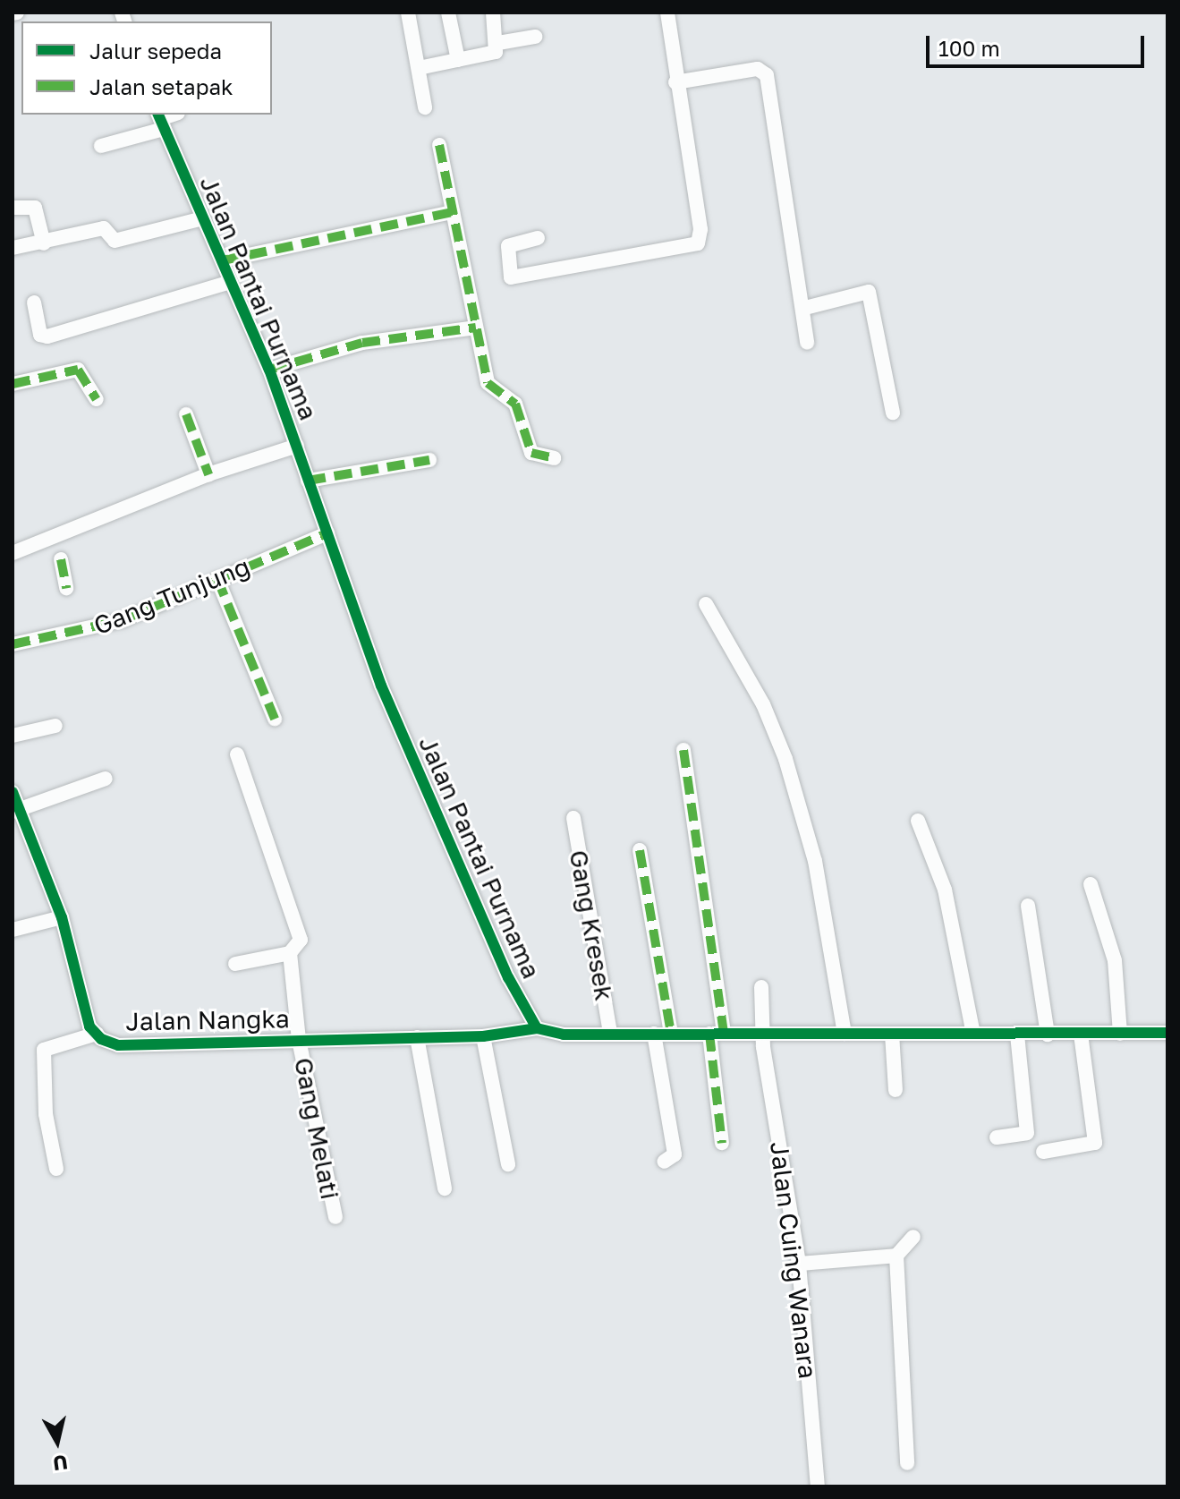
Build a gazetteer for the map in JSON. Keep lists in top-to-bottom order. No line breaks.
{"streets":{"street":["Jalan Pantai Purnama","Gang Tunjung","Gang Kresek","Jalan Nangka","Gang Melati","Jalan Cuing Wanara"]},"crossings":[["Jalan Pantai Purnama","Gang Tunjung"],["Jalan Pantai Purnama","Jalan Nangka"],["Jalan Nangka","Gang Melati"]],"legend":["Jalur sepeda","Jalan setapak"],"scale_bar":"100 m","north":"bottom"}
